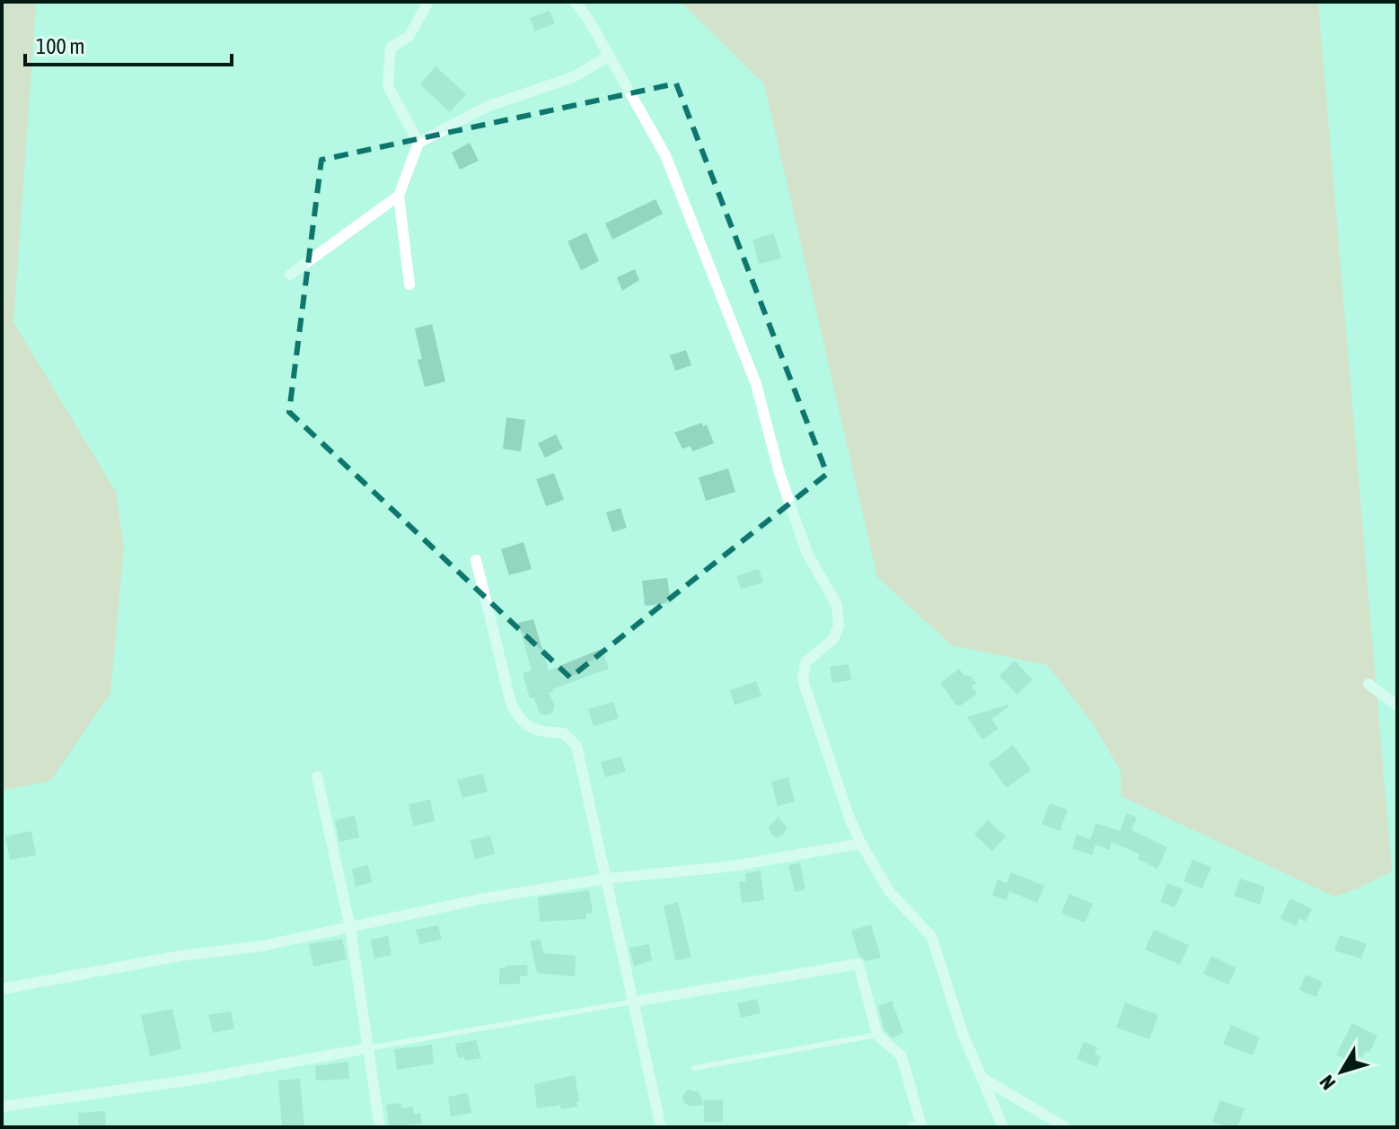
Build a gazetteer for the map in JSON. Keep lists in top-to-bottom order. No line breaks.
{"scale_bar":"100 m","north":"bottom left"}
